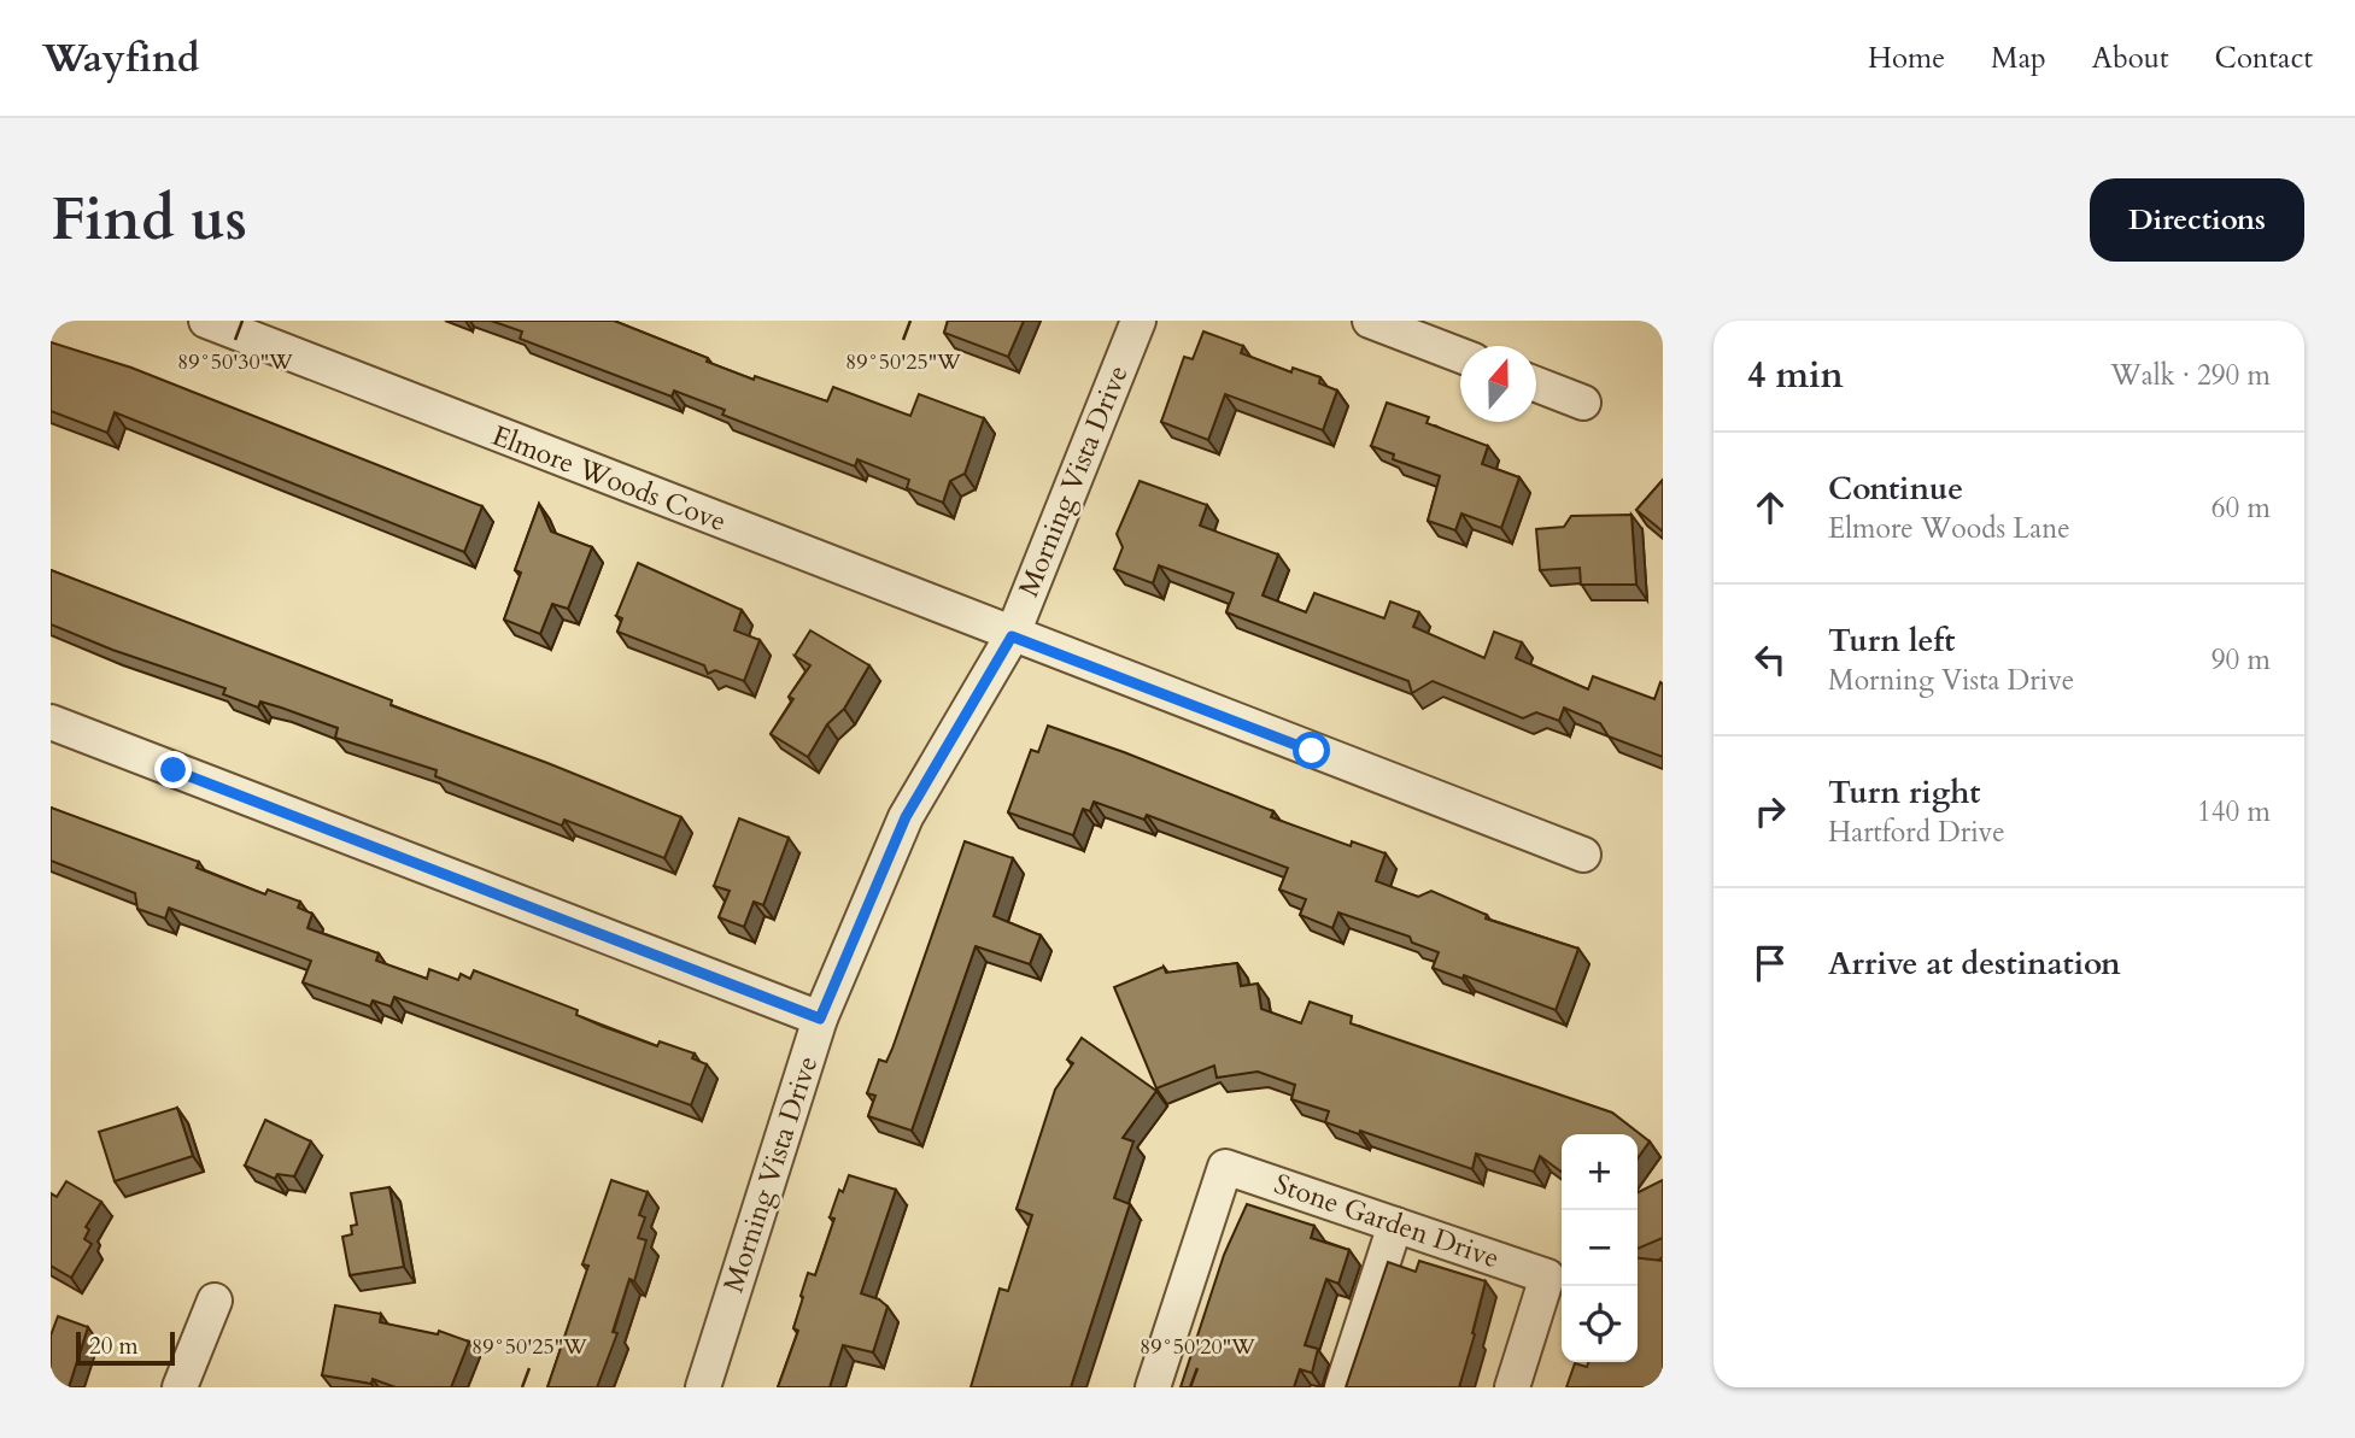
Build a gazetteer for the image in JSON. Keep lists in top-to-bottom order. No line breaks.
{"streets":{"street":["Elmore Woods Cove","Morning Vista Drive","Stone Garden Drive"]},"crossings":[["Elmore Woods Cove","Morning Vista Drive"]],"scale_bar":"20 m","north":"top","page":{"header":"Wayfind","nav":["Home","Map","About","Contact"],"buttons":"Directions","title":"Find us","heading":["4 min","Walk · 290 m"],"list":[["Continue","Elmore Woods Lane","60 m"],["Turn left","Morning Vista Drive","90 m"],["Turn right","Hartford Drive","140 m"],"Arrive at destination"],"map_buttons":["+","−"],"scale":"20 m"},"coordinates":["89°50'30\"W","89°50'25\"W","89°50'20\"W"]}
